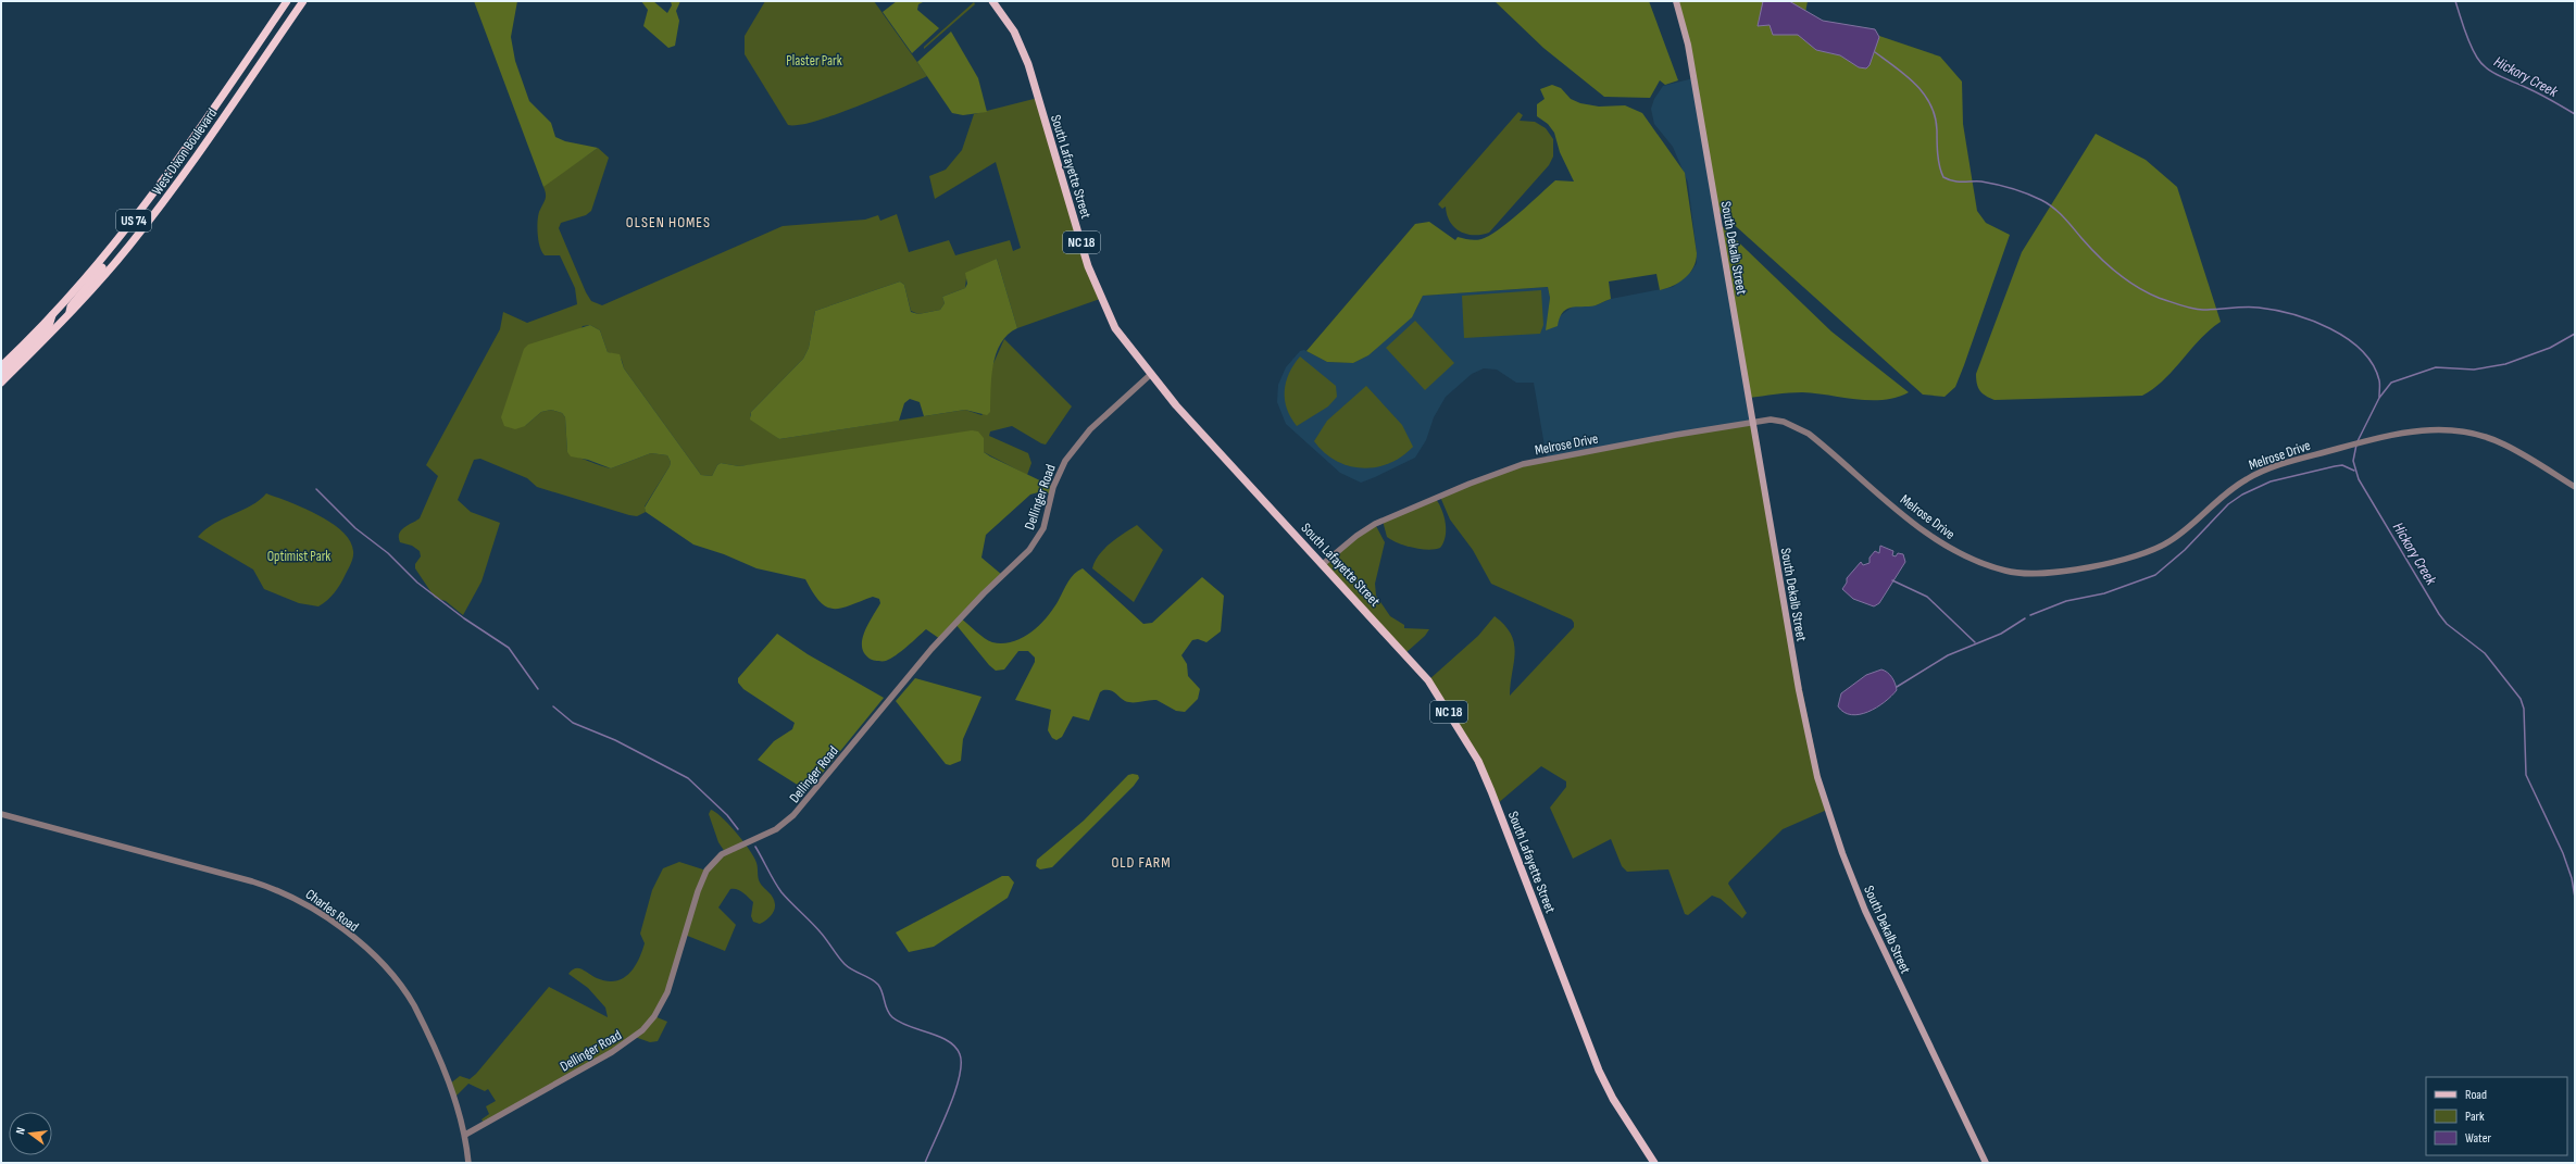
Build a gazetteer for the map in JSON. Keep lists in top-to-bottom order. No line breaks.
{"streets":{"highway":["West Dixon Boulevard","US 74"],"main road":["South Lafayette Street","NC 18","South Dekalb Street"],"street":["Melrose Drive","Dellinger Road","Charles Road"]},"crossings":[["South Lafayette Street","Melrose Drive"],["South Lafayette Street","Dellinger Road"],["South Dekalb Street","Melrose Drive"],["Dellinger Road","Charles Road"]],"districts":["OLSEN HOMES","OLD FARM"],"water":["Hickory Creek"],"parks":["Plaster Park","Optimist Park"],"legend":["Road","Park","Water"],"north":"left"}
